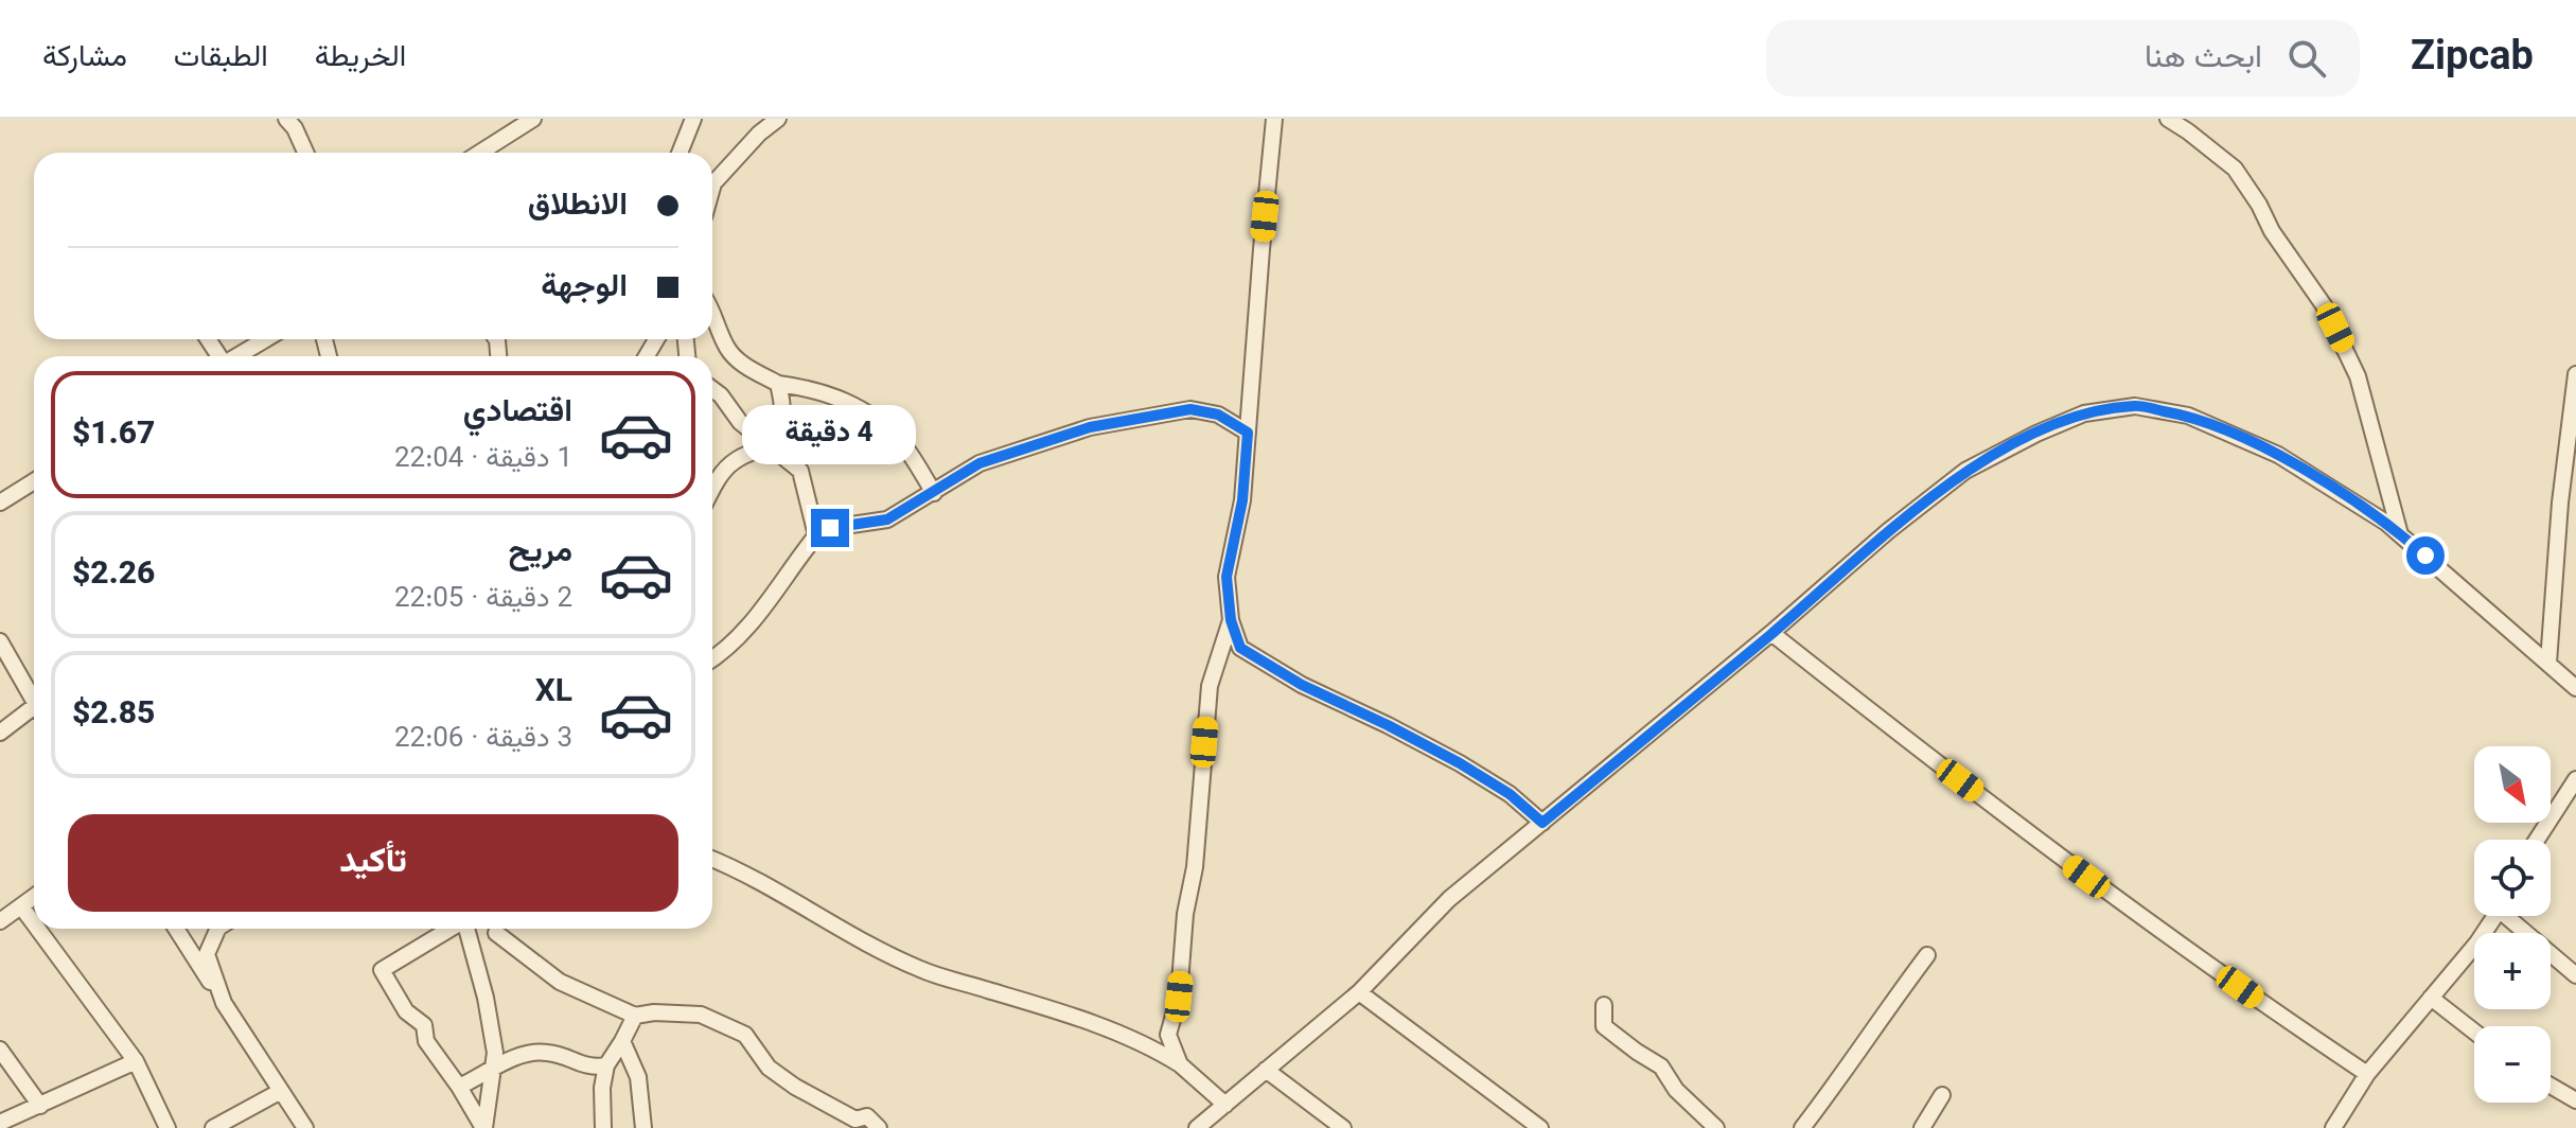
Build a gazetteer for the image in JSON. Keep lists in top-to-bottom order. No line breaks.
{"north":"bottom right","page":{"header":"Zipcab","search":"ابحث هنا","nav":["الخريطة","الطبقات","مشاركة"],"banner":["الانطلاق","الوجهة"],"list":[{"name":"اقتصادي","note":"1 دقيقة · 22:04","value":"$1.67"},{"name":"مريح","note":"2 دقيقة · 22:05","value":"$2.26"},{"name":"XL","note":"3 دقيقة · 22:06","value":"$2.85"}],"bubble":"4 دقيقة","map_buttons":["+","−"],"buttons":"تأكيد"}}
